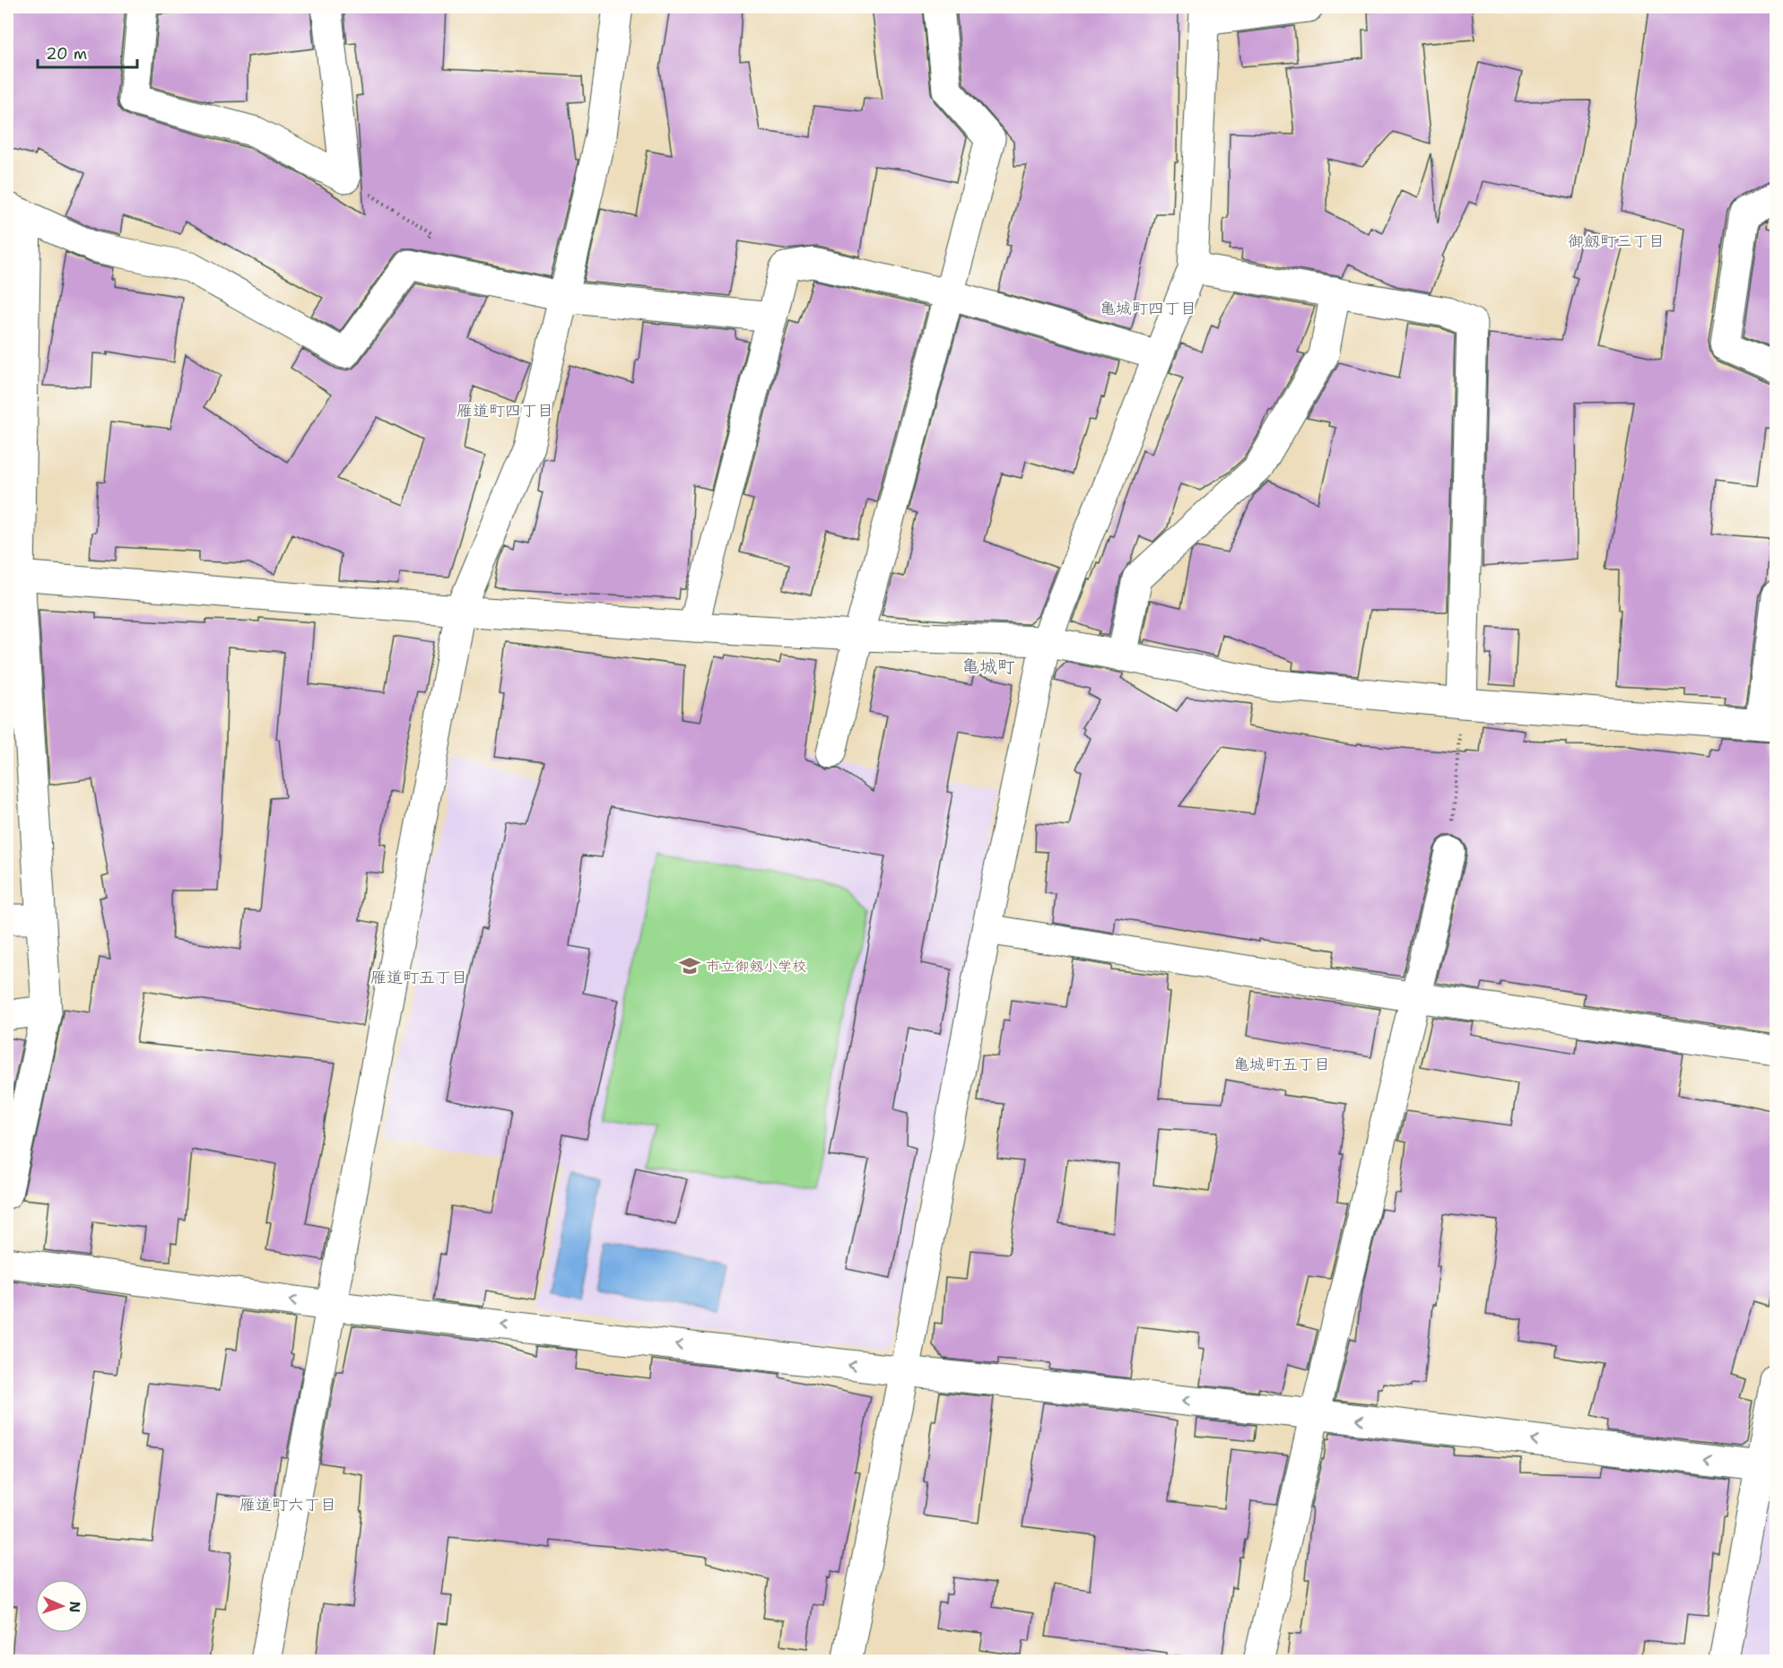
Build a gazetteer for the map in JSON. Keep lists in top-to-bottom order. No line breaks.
{"districts":["御劔町三丁目","亀城町四丁目","雁道町四丁目","亀城町","雁道町五丁目","亀城町五丁目","雁道町六丁目"],"places":{"school or university":["市立御剱小学校"]},"scale_bar":"20 m","north":"right"}
